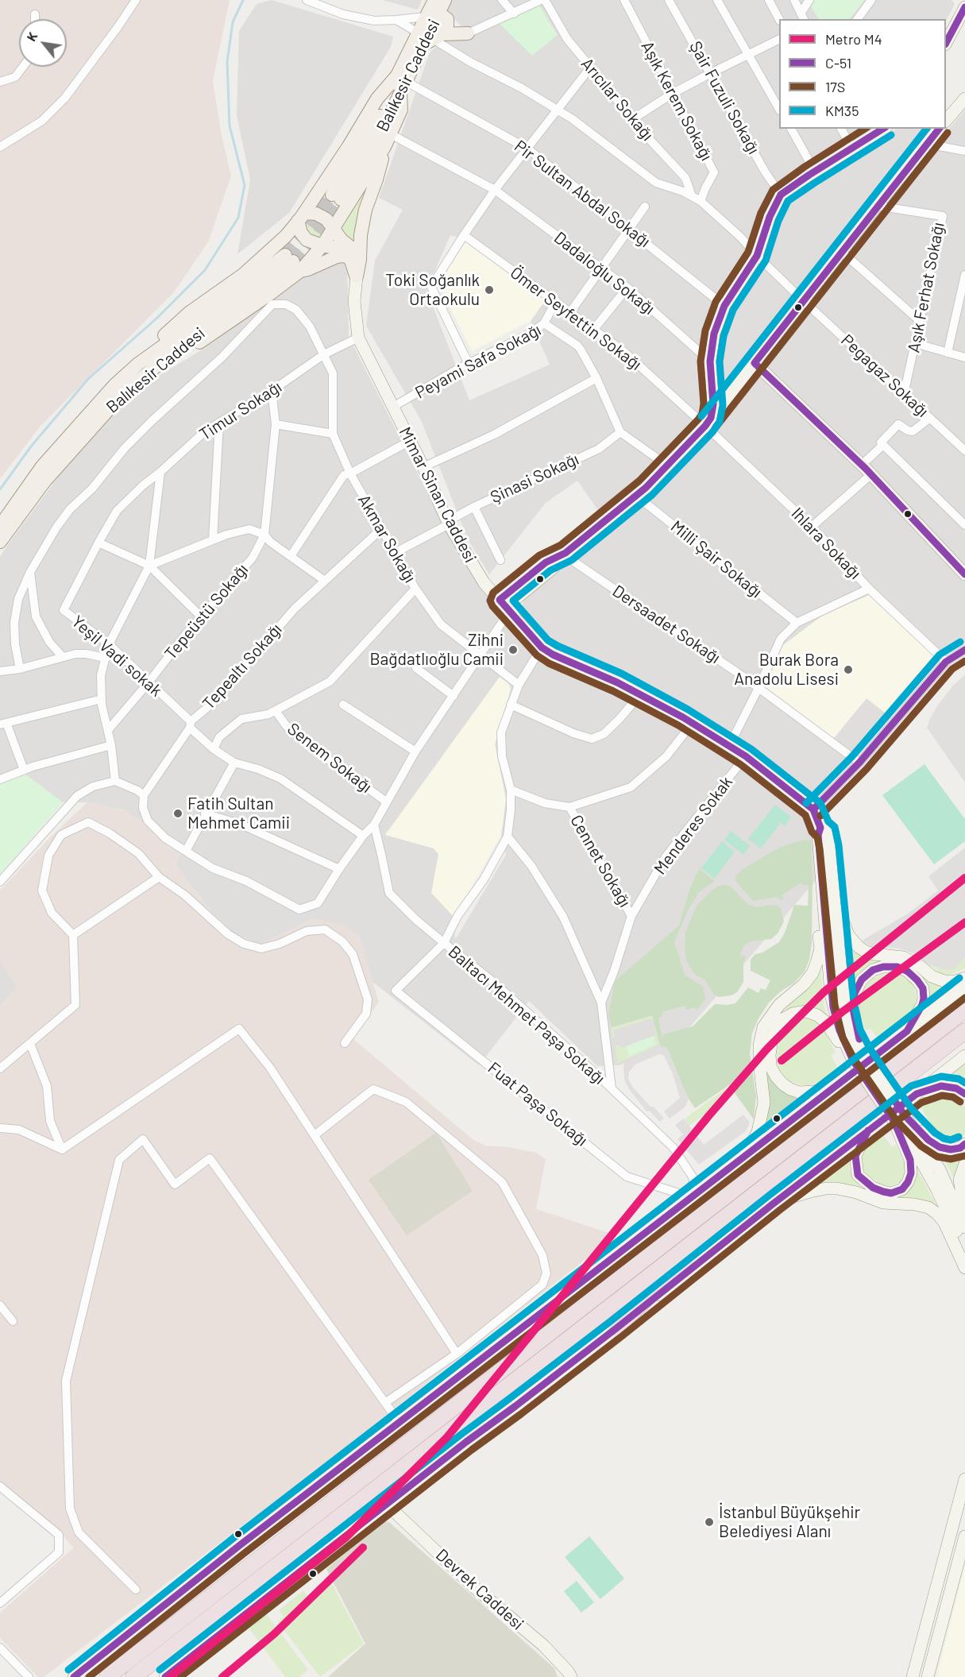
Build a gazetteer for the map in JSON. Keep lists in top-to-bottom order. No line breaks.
{"streets":{"main road":["Balıkesir Caddesi","Mimar Sinan Caddesi","Devrek Caddesi"],"street":["Şair Fuzuli Sokağı","Arıcılar Sokağı","Aşık Kerem Sokağı","Pir Sultan Abdal Sokağı","Dadaloğlu Sokağı","Aşık Ferhat Sokağı","Ömer Seyfettin Sokağı","Peyami Safa Sokağı","Pegagaz Sokağı","Timur Sokağı","Şinasi Sokağı","Akmar Sokağı","Ihlara Sokağı","Milli Şair Sokağı","Tepeüstü Sokağı","Dersaadet Sokağı","Yeşil Vadi sokak","Tepealtı Sokağı","Senem Sokağı","Menderes Sokak","Cennet Sokağı","Baltacı Mehmet Paşa Sokağı","Fuat Paşa Sokağı"]},"crossings":[["Balıkesir Caddesi","Pir Sultan Abdal Sokağı"],["Balıkesir Caddesi","Pegagaz Sokağı"],["Arıcılar Sokağı","Pegagaz Sokağı"],["Aşık Kerem Sokağı","Pegagaz Sokağı"],["Aşık Ferhat Sokağı","Pegagaz Sokağı"],["Ömer Seyfettin Sokağı","Ihlara Sokağı"],["Peyami Safa Sokağı","Şinasi Sokağı"],["Peyami Safa Sokağı","Mimar Sinan Caddesi"],["Timur Sokağı","Mimar Sinan Caddesi"],["Timur Sokağı","Akmar Sokağı"],["Timur Sokağı","Yeşil Vadi sokak"],["Şinasi Sokağı","Mimar Sinan Caddesi"],["Şinasi Sokağı","Akmar Sokağı"],["Mimar Sinan Caddesi","Menderes Sokak"],["Akmar Sokağı","Tepealtı Sokağı"],["Tepeüstü Sokağı","Yeşil Vadi sokak"],["Yeşil Vadi sokak","Tepealtı Sokağı"],["Menderes Sokak","Cennet Sokağı"],["Baltacı Mehmet Paşa Sokağı","Fuat Paşa Sokağı"]],"places":["Toki Soğanlık Ortaokulu","Zihni Bağdatlıoğlu Camii","Burak Bora Anadolu Lisesi","Fatih Sultan Mehmet Camii","İstanbul Büyükşehir Belediyesi Alanı"],"lines":["transit line C-51","transit line 17S","transit line KM35","metro line M4"],"legend":["Metro M4","C-51","17S","KM35"],"north":"top left"}
